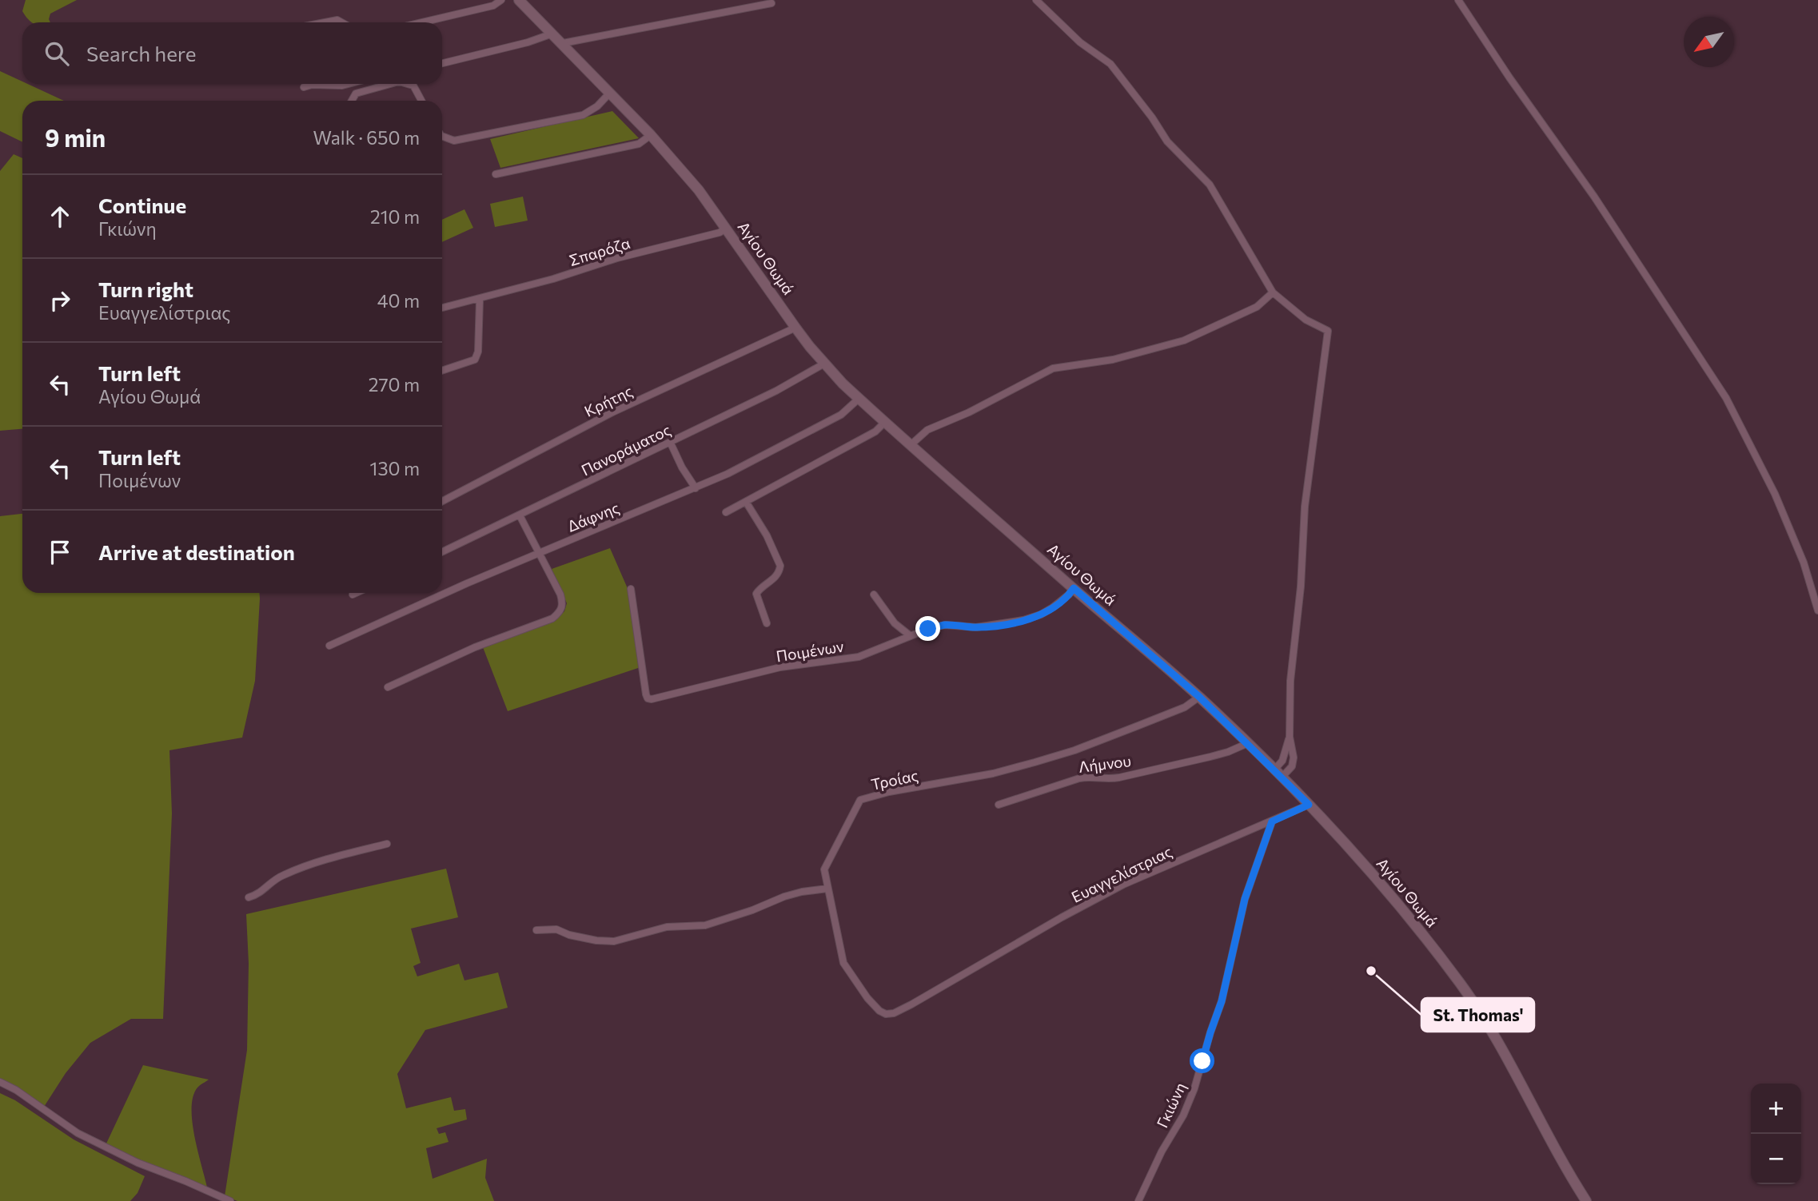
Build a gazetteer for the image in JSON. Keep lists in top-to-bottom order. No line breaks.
{"streets":{"main road":["Αγίου Θωμά"],"street":["Σπαρόζα","Κρήτης","Πανοράματος","Δάφνης","Ποιμένων","Λήμνου","Τροίας","Ευαγγελίστριας","Γκιώνη"]},"crossings":[["Σπαρόζα","Αγίου Θωμά"],["Αγίου Θωμά","Κρήτης"],["Αγίου Θωμά","Πανοράματος"],["Αγίου Θωμά","Δάφνης"],["Αγίου Θωμά","Ποιμένων"],["Αγίου Θωμά","Λήμνου"],["Αγίου Θωμά","Τροίας"],["Αγίου Θωμά","Ευαγγελίστριας"],["Τροίας","Ευαγγελίστριας"],["Ευαγγελίστριας","Γκιώνη"]],"places":["St. Thomas'"],"north":"bottom left","page":{"search":"Search here","heading":["9 min","Walk · 650 m"],"list":[["Continue","Γκιώνη","210 m"],["Turn right","Ευαγγελίστριας","40 m"],["Turn left","Αγίου Θωμά","270 m"],["Turn left","Ποιμένων","130 m"],"Arrive at destination"],"map_buttons":["+","−"]}}
